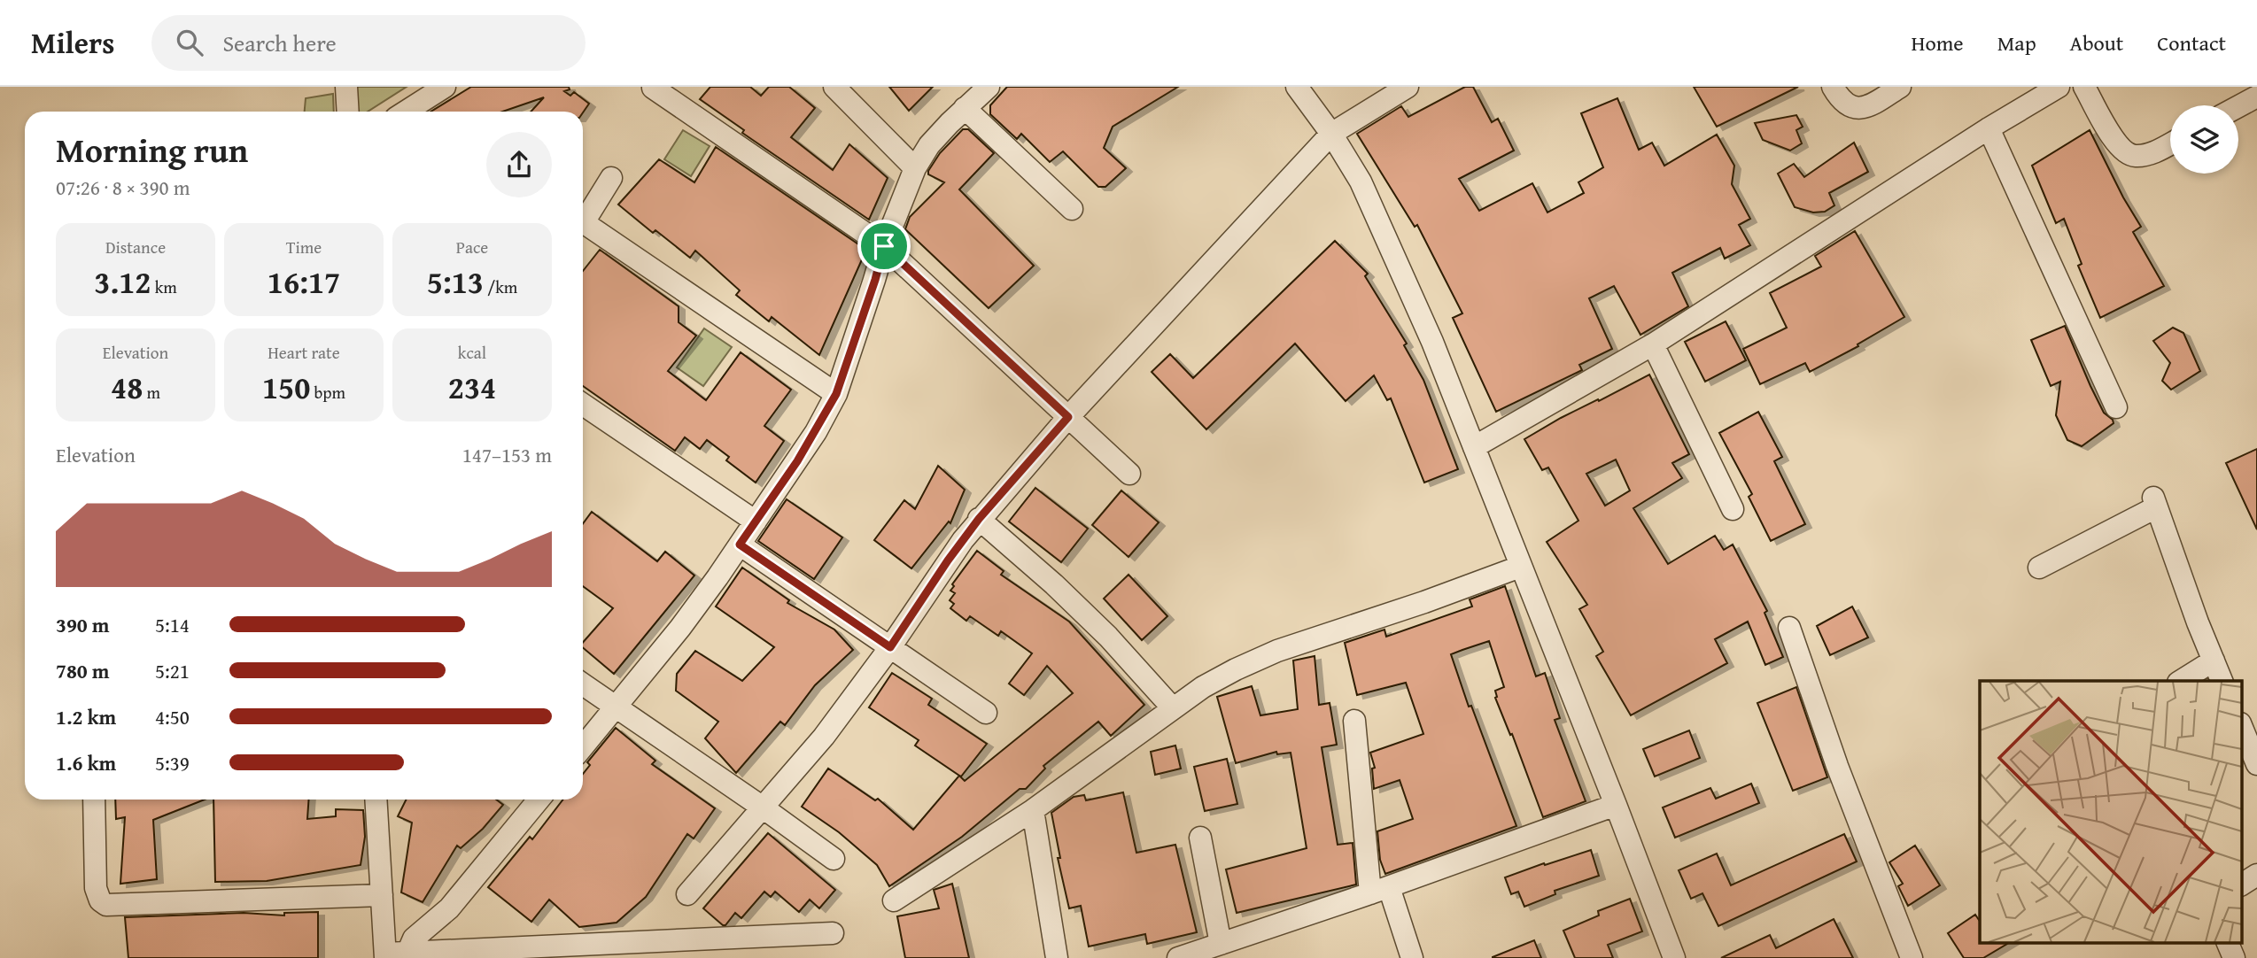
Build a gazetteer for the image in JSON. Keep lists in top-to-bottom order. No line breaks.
{"page":{"header":"Milers","search":"Search here","nav":["Home","Map","About","Contact"],"heading":["Morning run","07:26 · 8 × 390 m"],"stats":[["Distance","3.12 km"],["Time","16:17"],["Pace","5:13 /km"],["Elevation","48 m"],["Heart rate","150 bpm"],["kcal","234"]],"chart":["Elevation","147–153 m"],"list":[{"name":"390 m","note":"5:14"},{"name":"780 m","note":"5:21"},{"name":"1.2 km","note":"4:50"},{"name":"1.6 km","note":"5:39"}]}}
